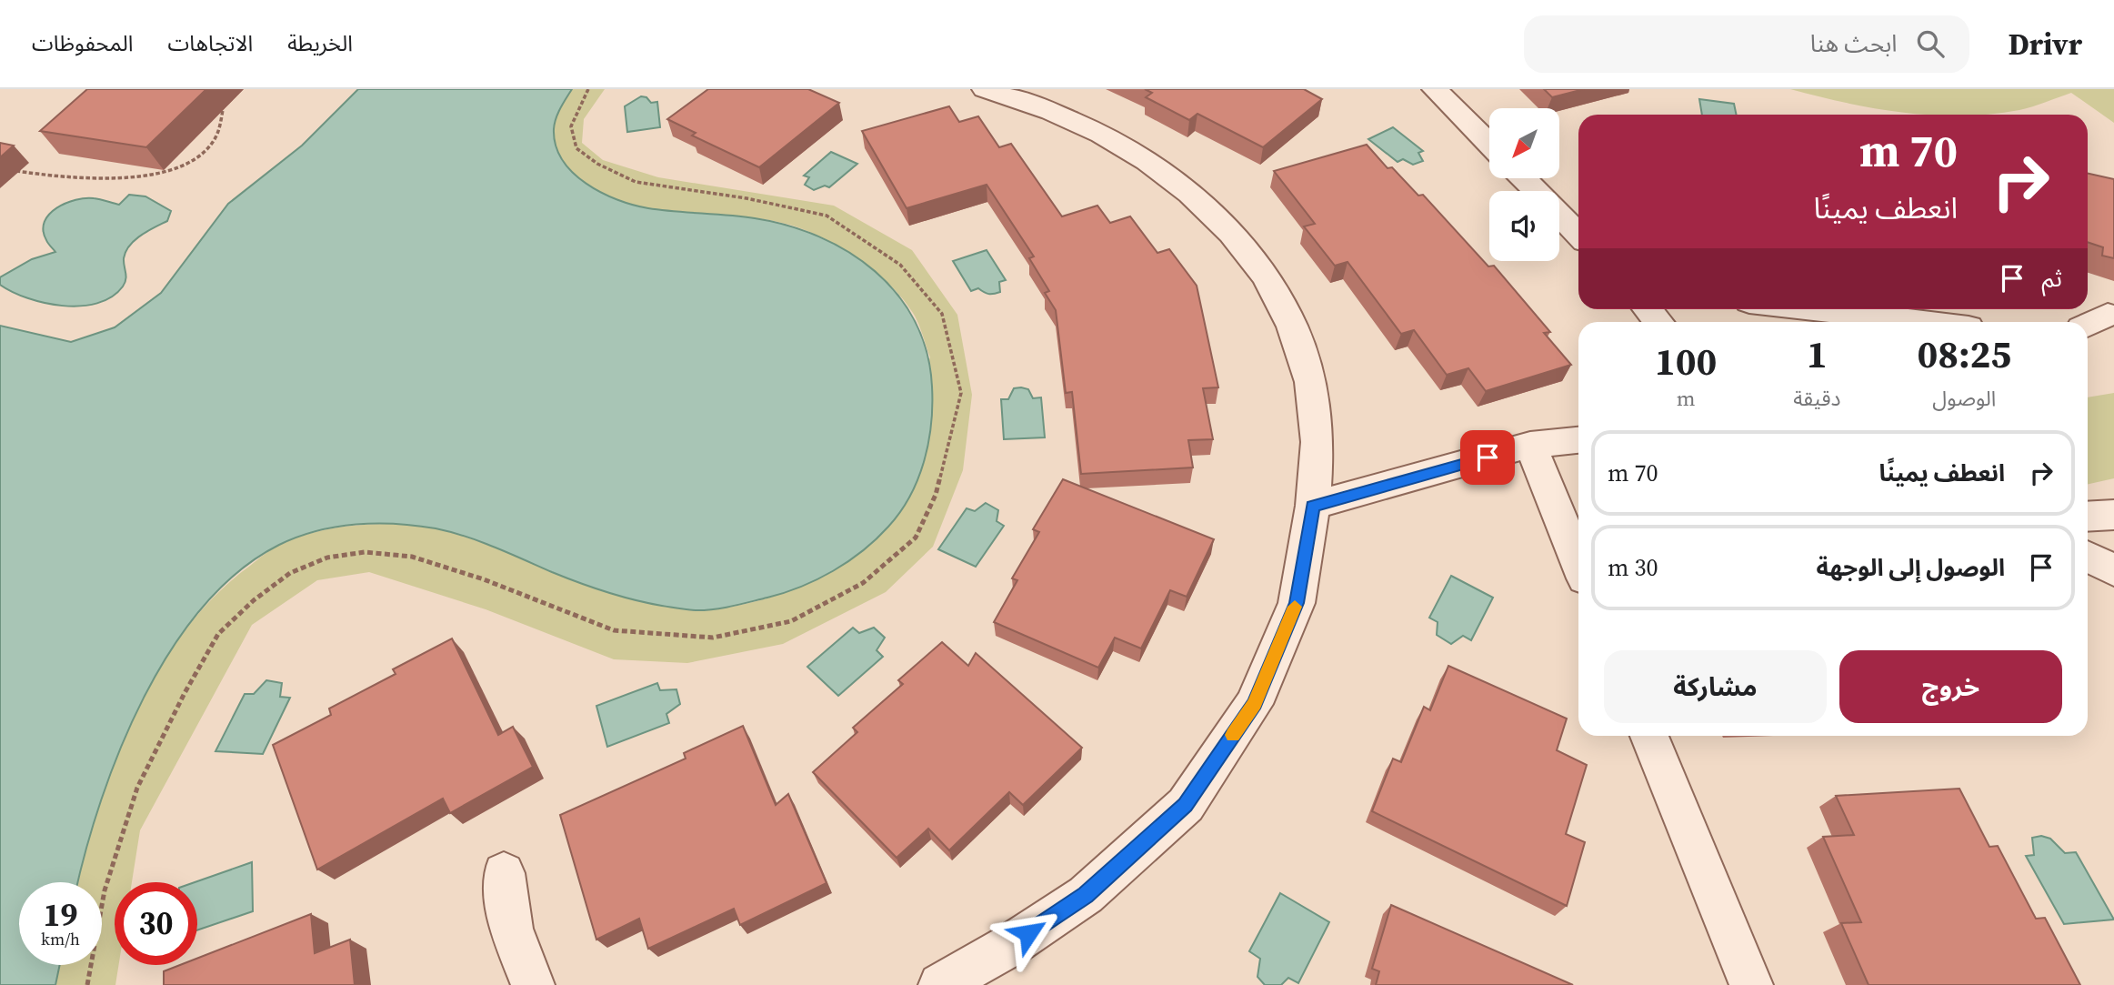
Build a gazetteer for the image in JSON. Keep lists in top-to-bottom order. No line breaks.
{"north":"bottom left","page":{"header":"Drivr","search":"ابحث هنا","nav":["الخريطة","الاتجاهات","المحفوظات"],"turn":["70 m","انعطف يمينًا"],"then":"ثم","eta":["08:25","الوصول","1","دقيقة","100","m"],"list":[{"name":"انعطف يمينًا","value":"70 m"},{"name":"الوصول إلى الوجهة","value":"30 m"}],"buttons":["خروج","مشاركة"],"speed":"19 km/h","limit":"30"}}
